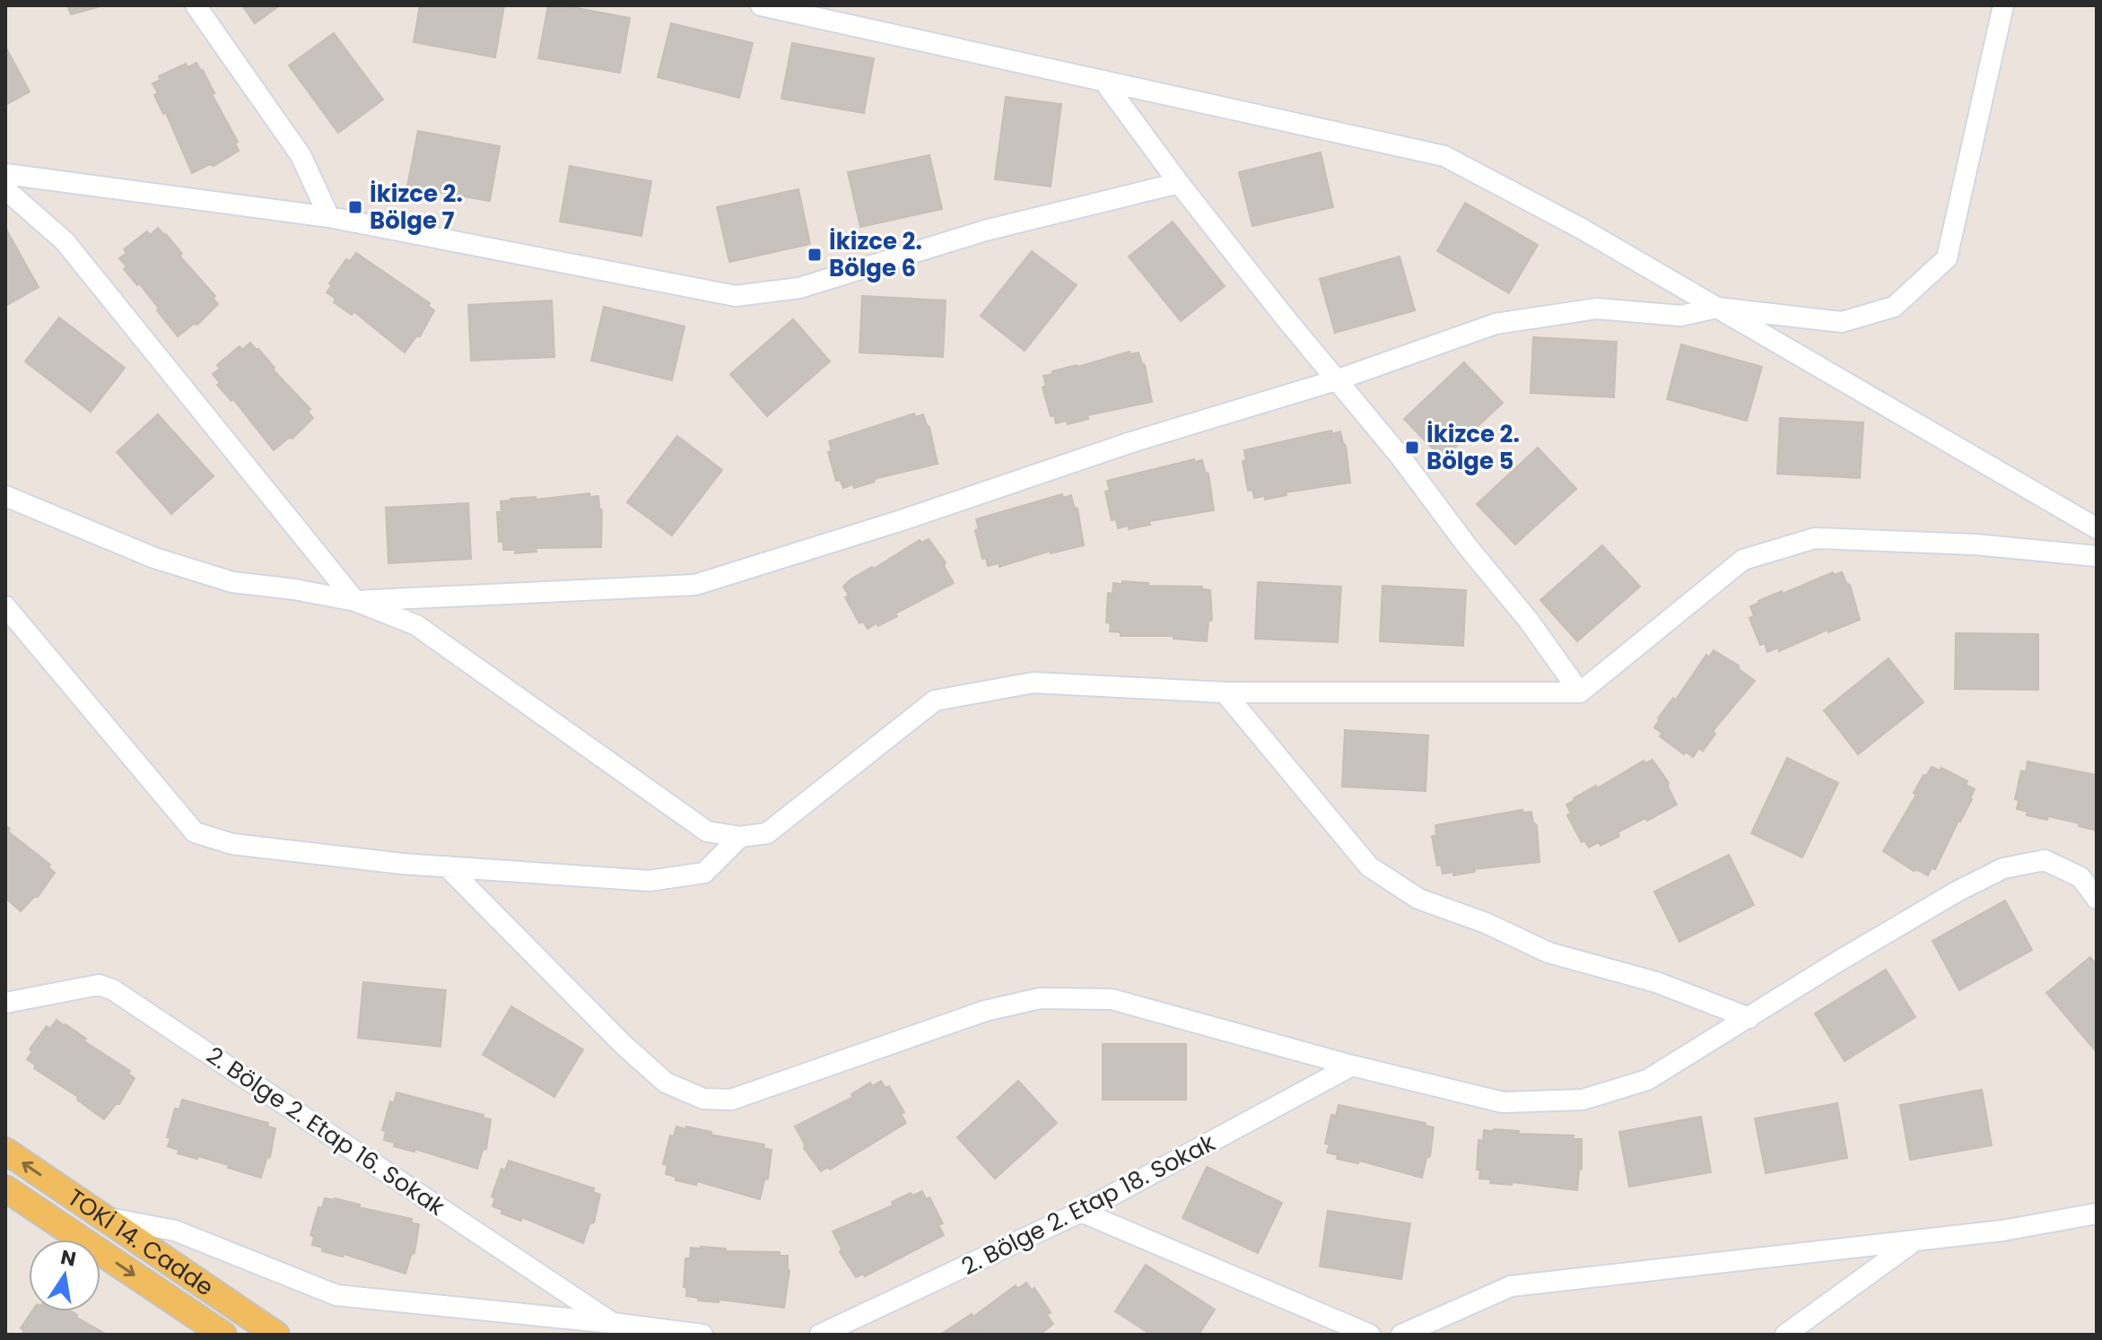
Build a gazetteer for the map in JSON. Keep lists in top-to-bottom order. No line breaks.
{"streets":{"main road":["TOKİ 14. Cadde"],"street":["2. Bölge 2. Etap 16. Sokak","2. Bölge 2. Etap 18. Sokak"]},"places":{"transit":["İkizce 2. Bölge 7","İkizce 2. Bölge 6","İkizce 2. Bölge 5"]},"north":"top"}
